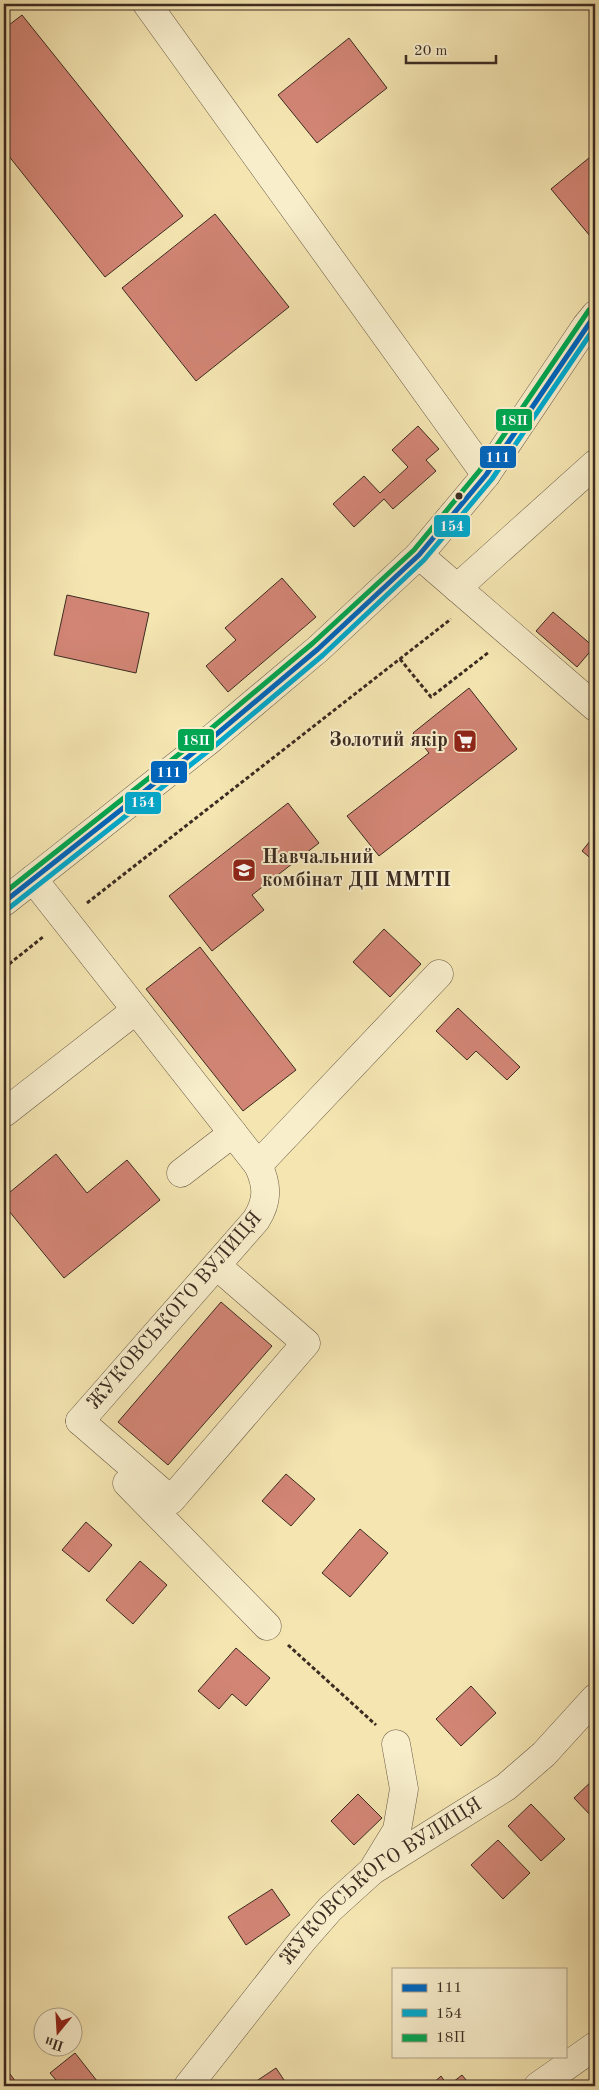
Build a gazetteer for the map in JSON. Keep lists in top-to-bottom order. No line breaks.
{"streets":{"street":["ЖУКОВСЬКОГО ВУЛИЦЯ"]},"places":{"supermarket":["Золотий якір"],"school or university":["Навчальний комбінат ДП ММТП"]},"lines":["transit line 18П","transit line 111","transit line 154"],"legend":["111","154","18П"],"scale_bar":"20 m","north":"bottom"}
